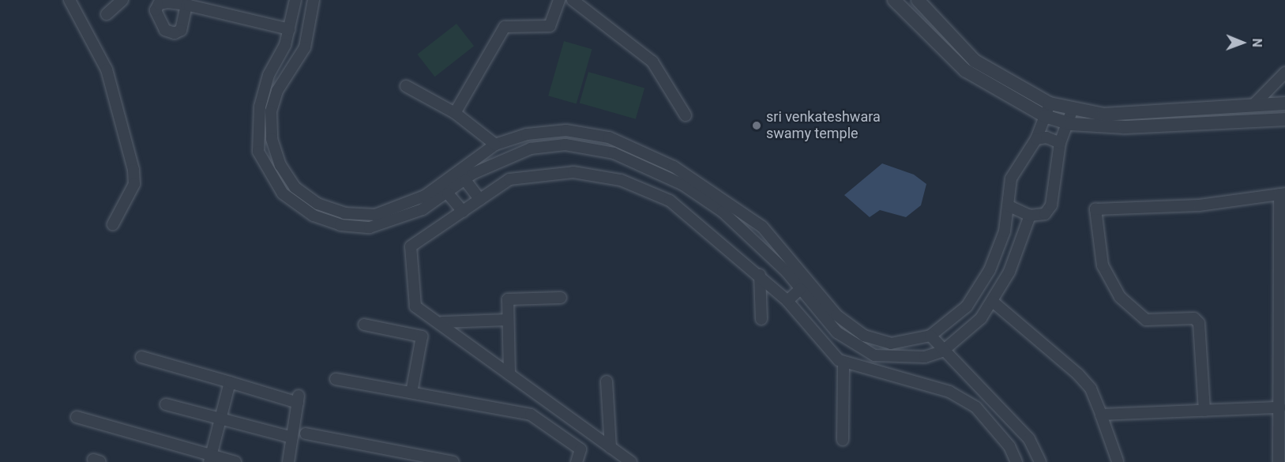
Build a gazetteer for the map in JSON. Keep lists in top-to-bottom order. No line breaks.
{"places":["sri venkateshwara swamy temple"],"north":"right"}
